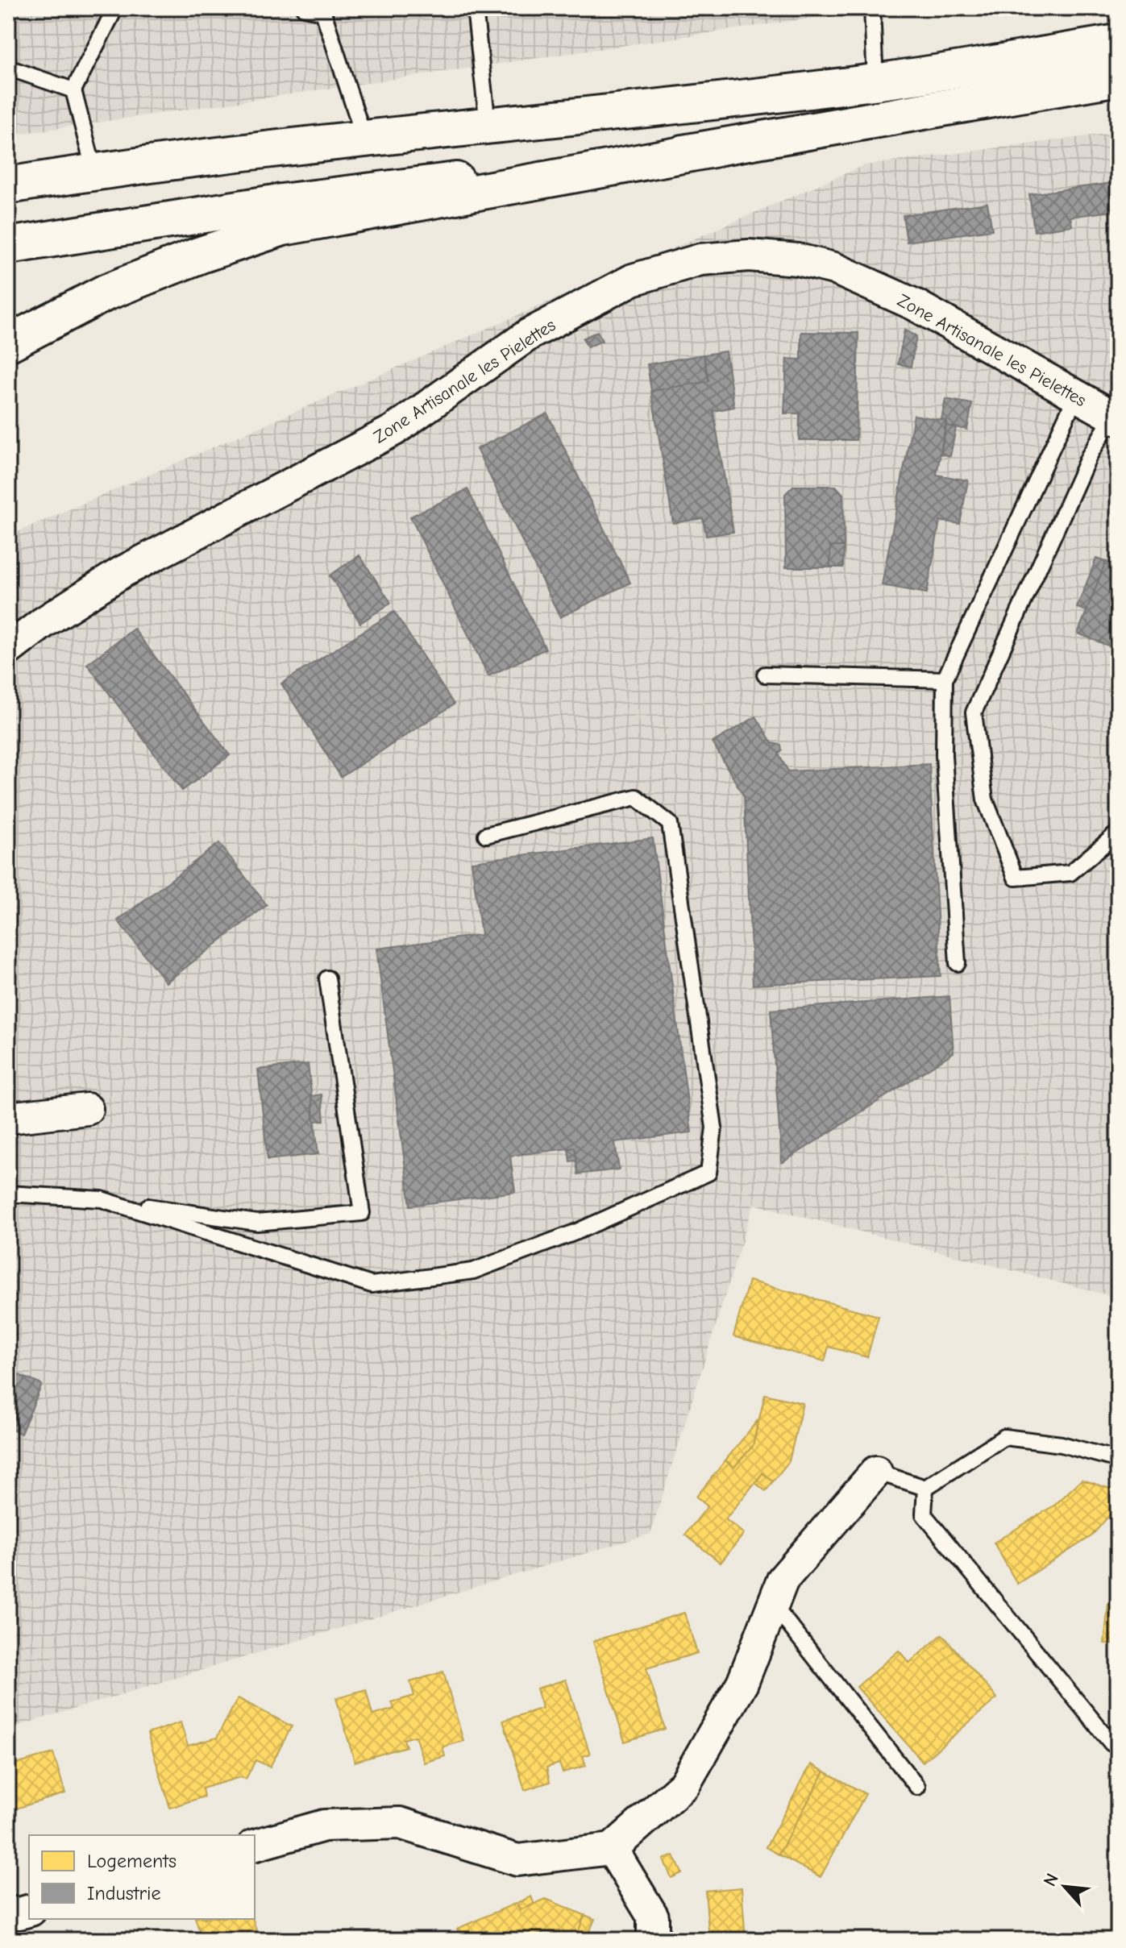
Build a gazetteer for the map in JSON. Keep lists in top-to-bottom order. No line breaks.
{"streets":{"street":["Zone Artisanale les Pielettes"]},"legend":["Logements","Industrie"],"north":"top left"}
